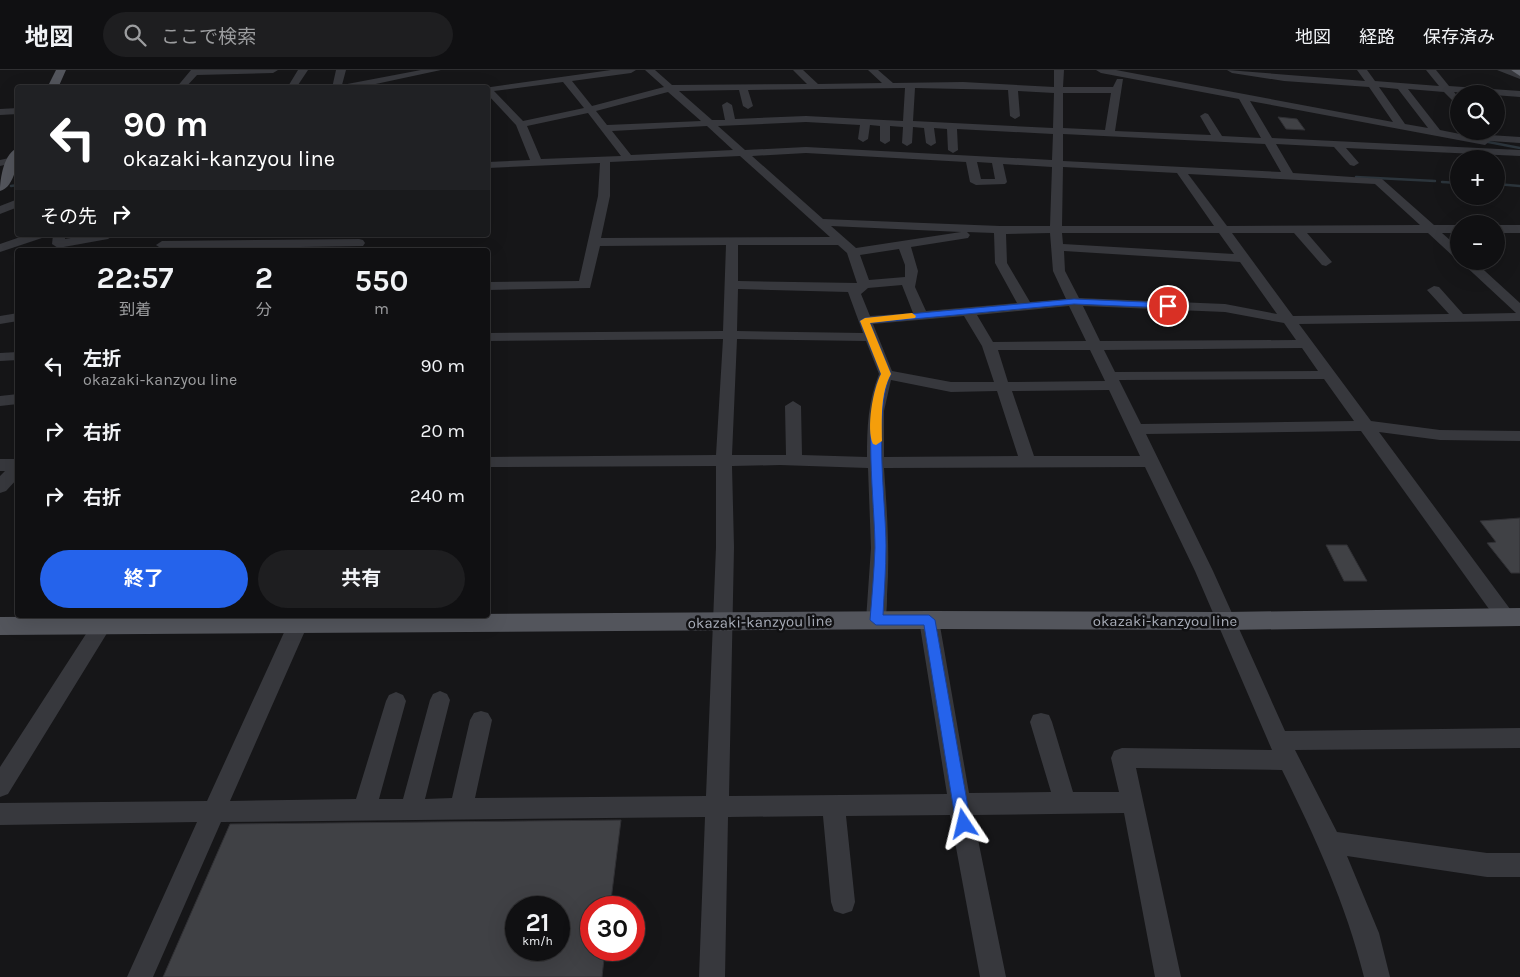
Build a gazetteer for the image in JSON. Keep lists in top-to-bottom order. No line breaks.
{"streets":{"main road":["okazaki-kanzyou line"]},"page":{"header":"地図","search":"ここで検索","nav":["地図","経路","保存済み"],"map_buttons":["+","−"],"turn":["90 m","okazaki-kanzyou line"],"then":"その先","eta":["22:57","到着","2","分","550","m"],"list":[{"name":"左折","note":"okazaki-kanzyou line","value":"90 m"},{"name":"右折","value":"20 m"},{"name":"右折","value":"240 m"}],"buttons":["終了","共有"],"speed":"21 km/h","limit":"30"}}
